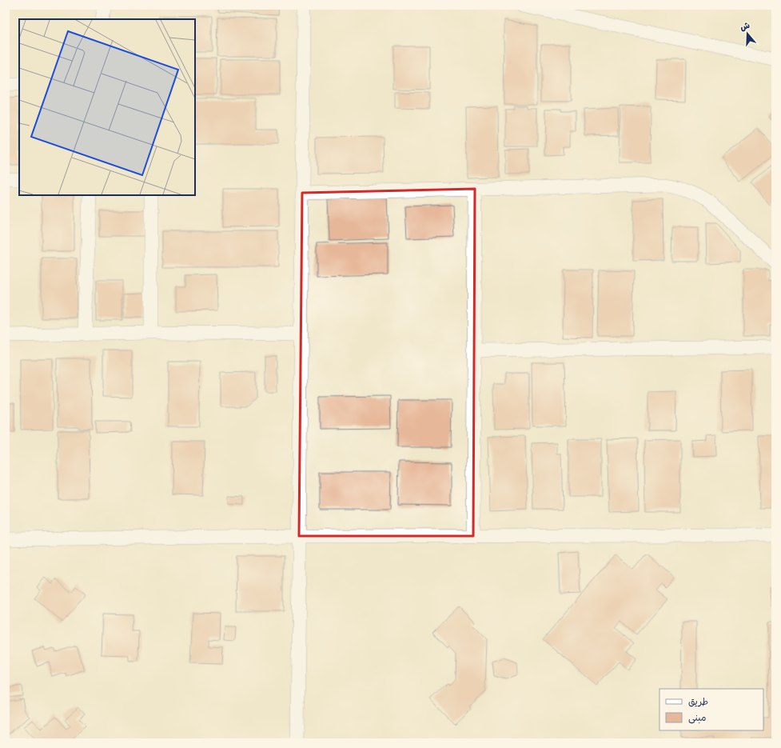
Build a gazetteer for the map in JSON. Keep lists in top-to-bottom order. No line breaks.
{"legend":["طريق","مبنى"],"north":"top"}
